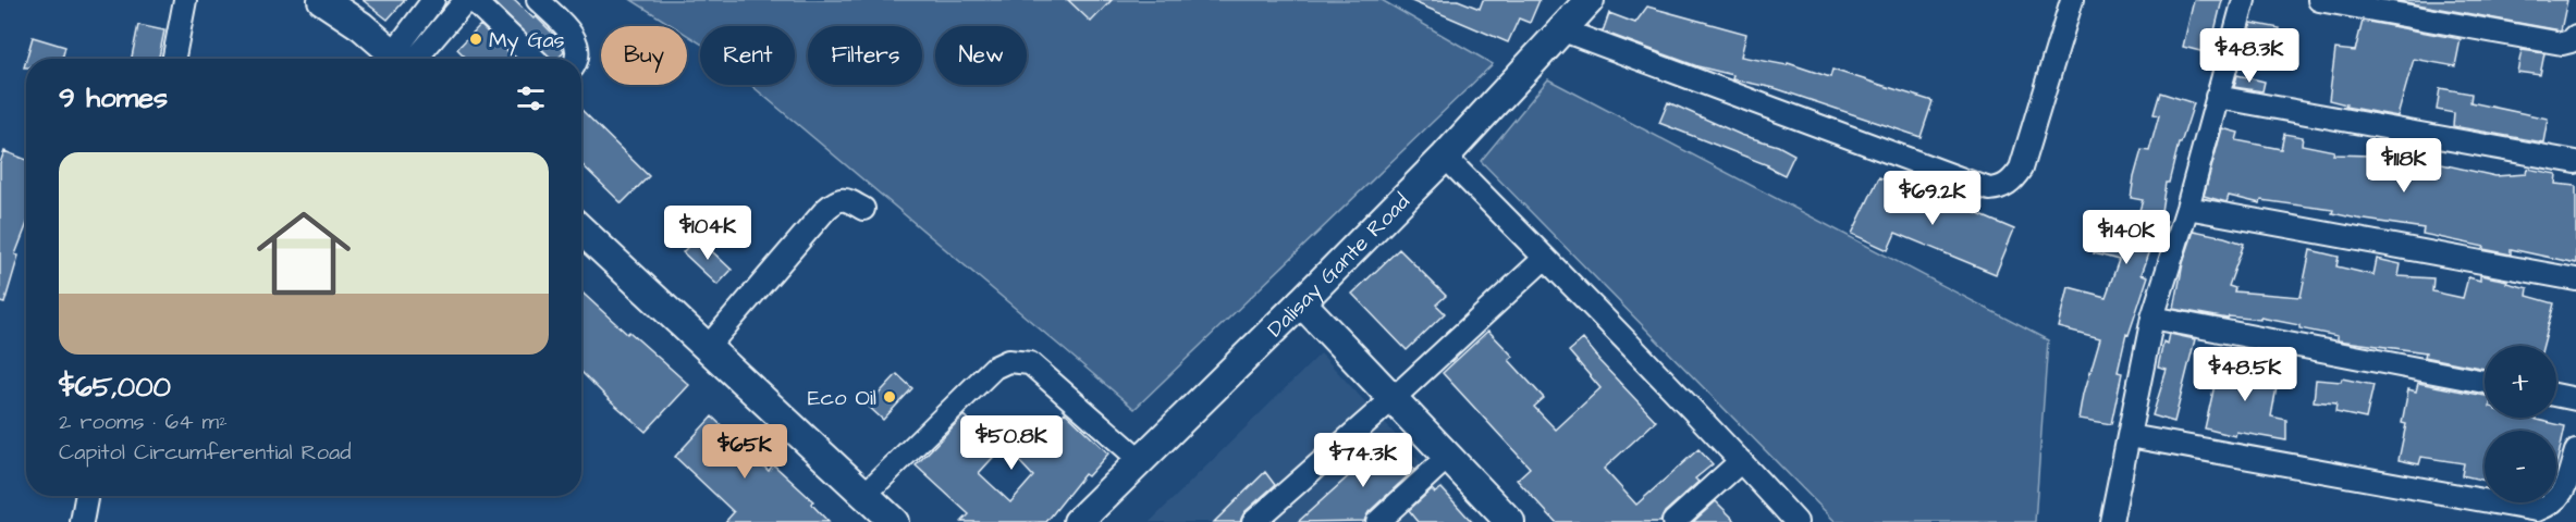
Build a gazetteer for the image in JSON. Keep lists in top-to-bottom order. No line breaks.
{"streets":{"main road":["Dalisay Gante Road"]},"places":["My Gas","Eco Oil"],"page":{"chip":["Buy","Rent","Filters","New"],"price":["$48.3K","$118K","$69.2K","$104K","$140K","$48.5K","$50.8K","$65K","$74.3K"],"heading":"9 homes","list":[{"name":"$65,000","note":"2 rooms · 64 m² · Capitol Circumferential Road"}],"map_buttons":["+","−"]}}
